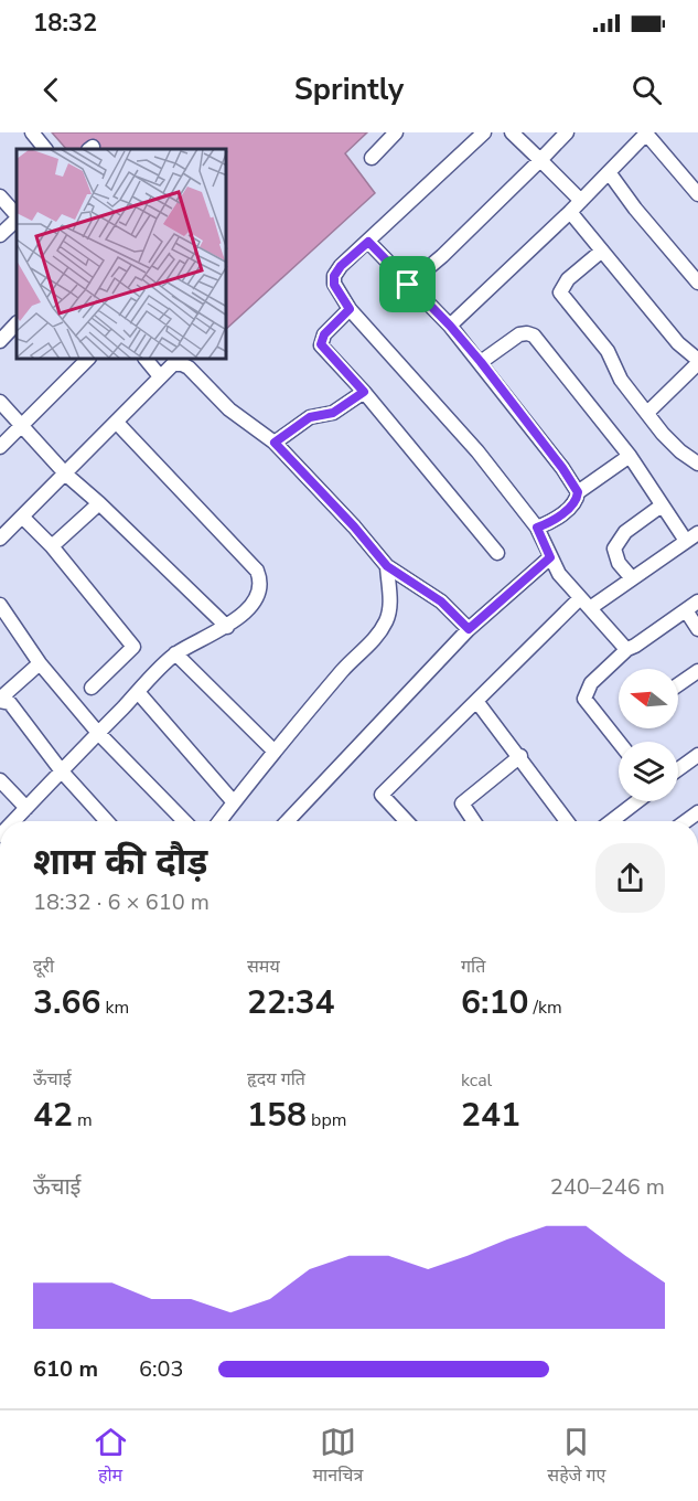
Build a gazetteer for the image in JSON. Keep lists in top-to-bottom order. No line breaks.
{"north":"left","page":{"status":"18:32","header":"Sprintly","heading":["शाम की दौड़","18:32 · 6 × 610 m"],"stats":[["दूरी","3.66 km"],["समय","22:34"],["गति","6:10 /km"],["ऊँचाई","42 m"],["हृदय गति","158 bpm"],["kcal","241"]],"chart":["ऊँचाई","240–246 m"],"list":[{"name":"610 m","note":"6:03"}],"tabs":["होम","मानचित्र","सहेजे गए"]}}
